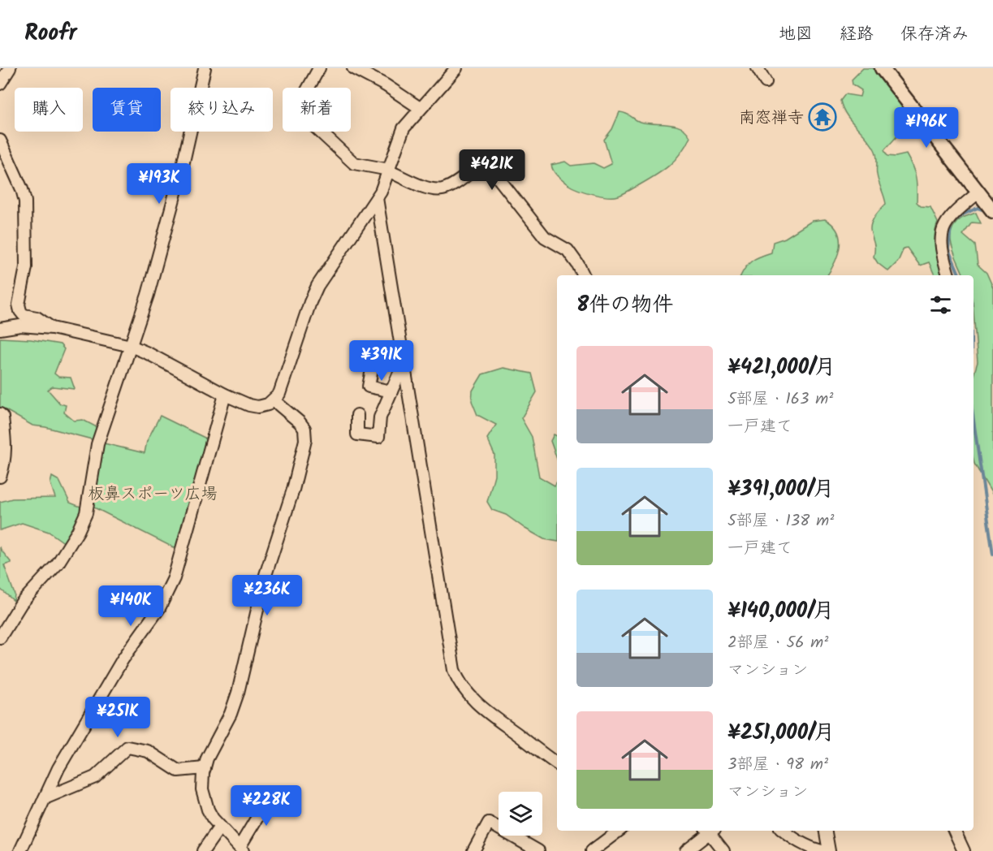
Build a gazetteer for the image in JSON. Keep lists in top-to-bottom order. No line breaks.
{"parks":["板鼻スポーツ広場"],"places":{"temple":["南窓禅寺"]},"page":{"header":"Roofr","nav":["地図","経路","保存済み"],"chip":["購入","賃貸","絞り込み","新着"],"price":["¥196K","¥421K","¥193K","¥391K","¥236K","¥140K","¥251K","¥228K"],"heading":"8件の物件","list":[{"name":"¥421,000/月","note":"5部屋 · 163 m² · 一戸建て"},{"name":"¥391,000/月","note":"5部屋 · 138 m² · 一戸建て"},{"name":"¥140,000/月","note":"2部屋 · 56 m² · マンション"},{"name":"¥251,000/月","note":"3部屋 · 98 m² · マンション"}]}}
